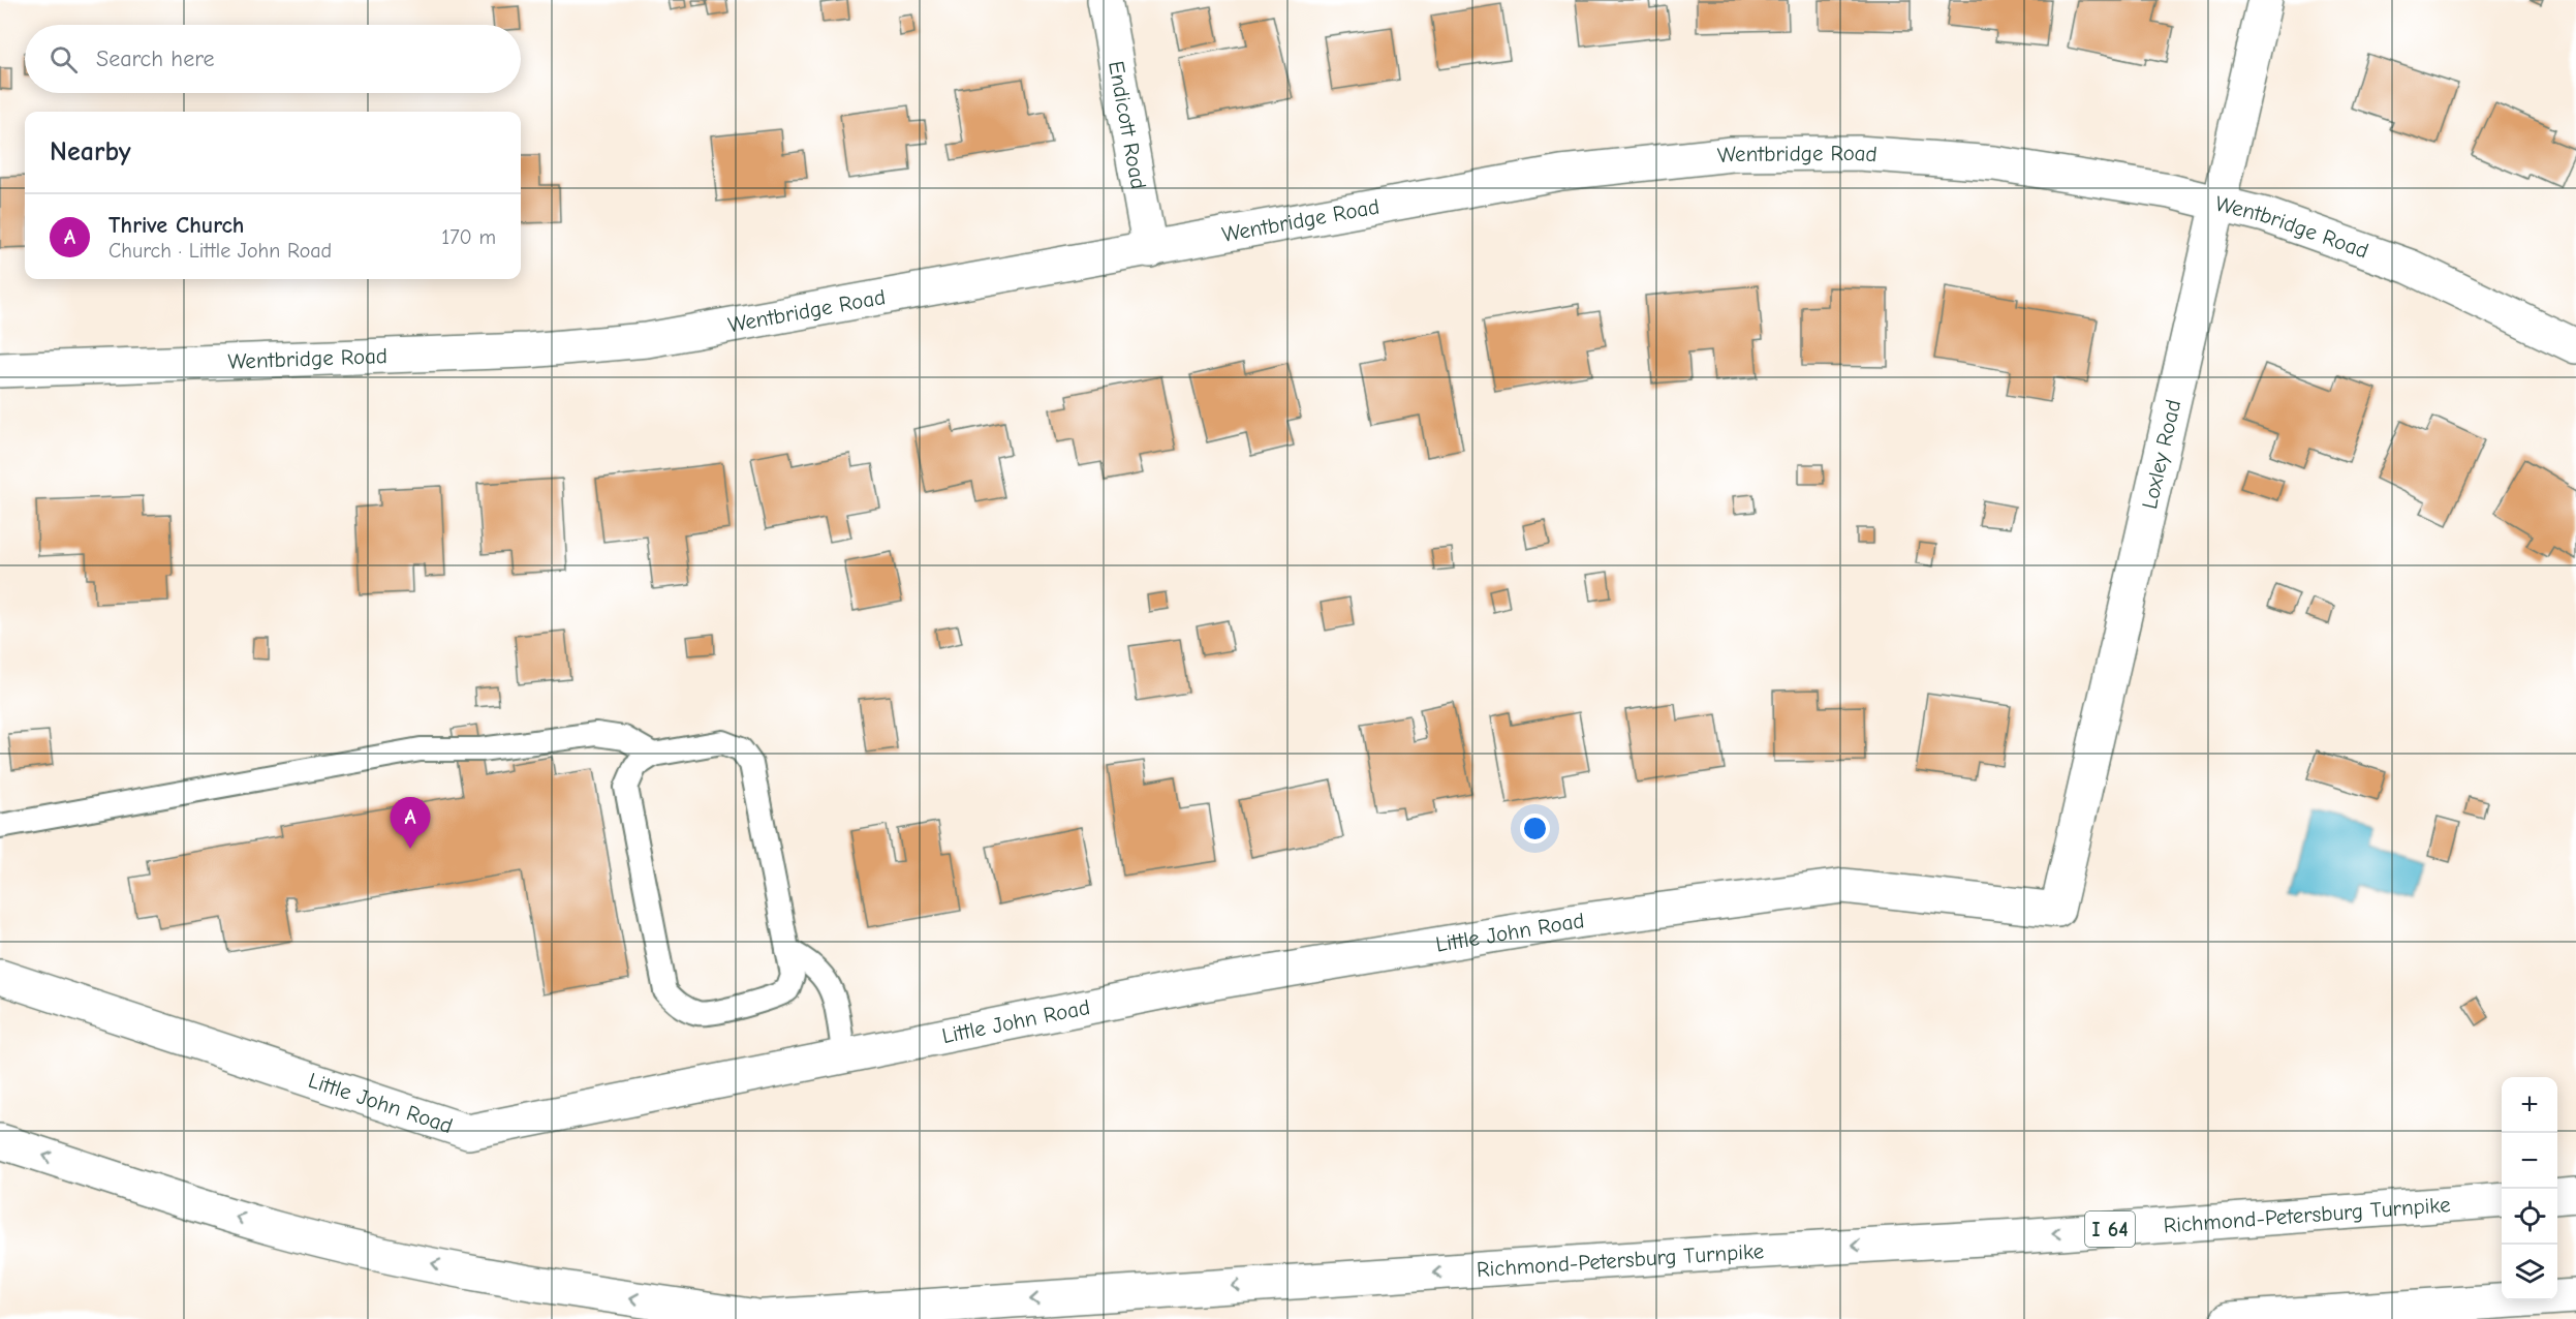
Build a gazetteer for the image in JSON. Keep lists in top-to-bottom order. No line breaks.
{"streets":{"main road":["Endicott Road","Wentbridge Road","Loxley Road","Little John Road","Richmond-Petersburg Turnpike","I 64"]},"crossings":[["Endicott Road","Wentbridge Road"],["Wentbridge Road","Loxley Road"],["Loxley Road","Little John Road"]],"one_way":["Richmond-Petersburg Turnpike"],"page":{"search":"Search here","heading":"Nearby","list":[{"mark":"A","name":"Thrive Church","note":"Church · Little John Road","value":"170 m"}],"pins":"A","map_buttons":["+","−"]}}
